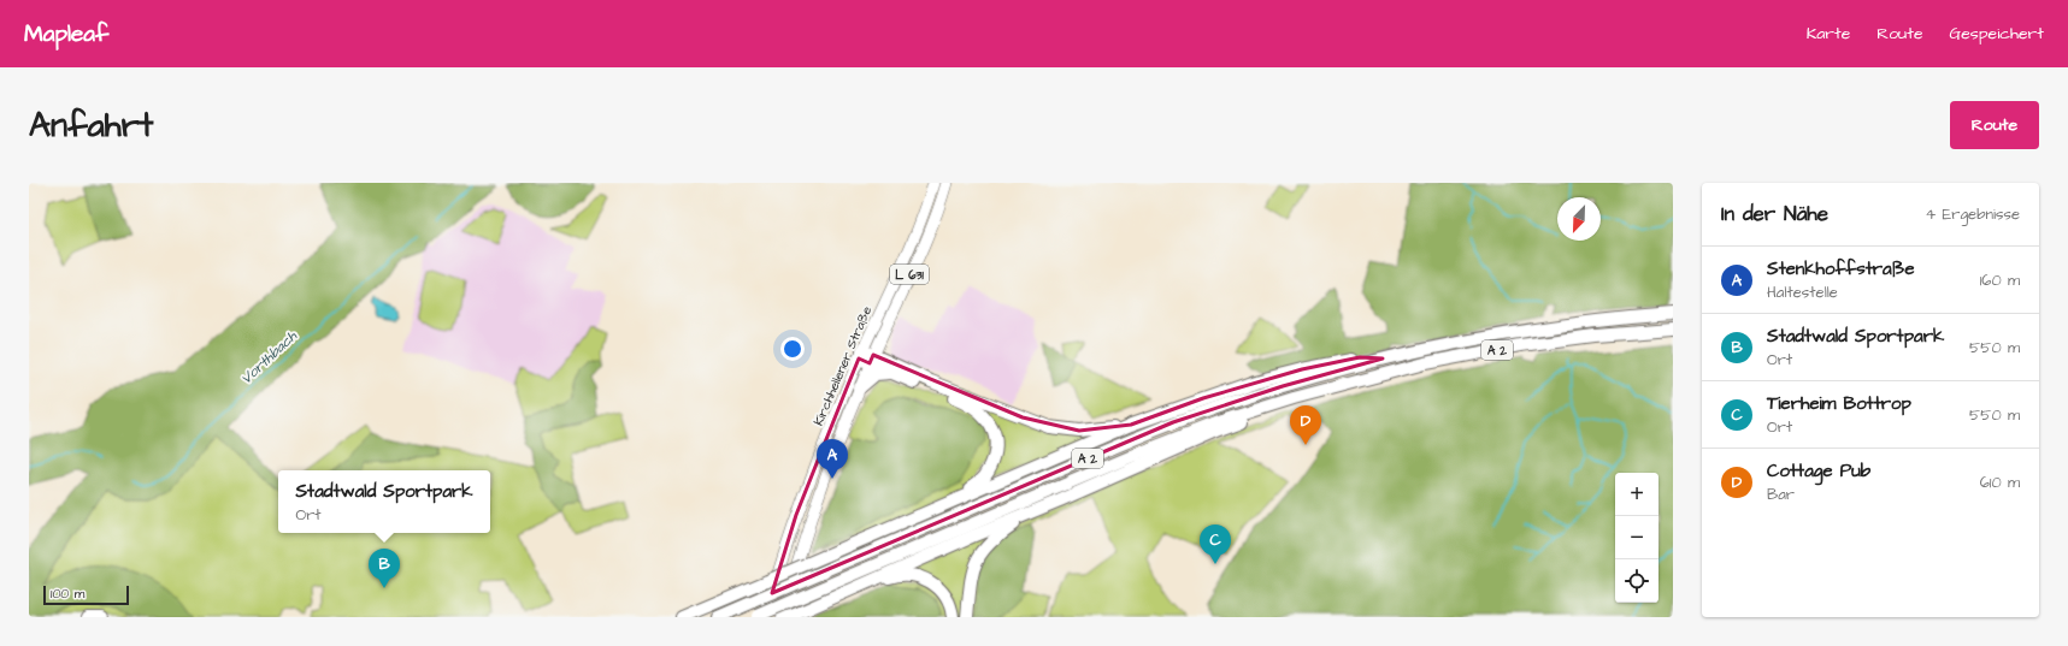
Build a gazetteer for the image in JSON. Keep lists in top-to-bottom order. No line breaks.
{"streets":{"highway":["A 2"],"main road":["L 631","Kirchhellener Straße"]},"crossings":[["A 2","Kirchhellener Straße"]],"water":["Vorthbach"],"scale_bar":"100 m","north":"bottom left","page":{"header":"Mapleaf","nav":["Karte","Route","Gespeichert"],"buttons":"Route","title":"Anfahrt","heading":["In der Nähe","4 Ergebnisse"],"list":[{"mark":"A","name":"Stenkhoffstraße","note":"Haltestelle","value":"160 m"},{"mark":"B","name":"Stadtwald Sportpark","note":"Ort","value":"550 m"},{"mark":"C","name":"Tierheim Bottrop","note":"Ort","value":"550 m"},{"mark":"D","name":"Cottage Pub","note":"Bar","value":"610 m"}],"pins":["D","A","C","B"],"popup":["Stadtwald Sportpark","Ort"],"map_buttons":["+","−"],"scale":"100 m"}}
